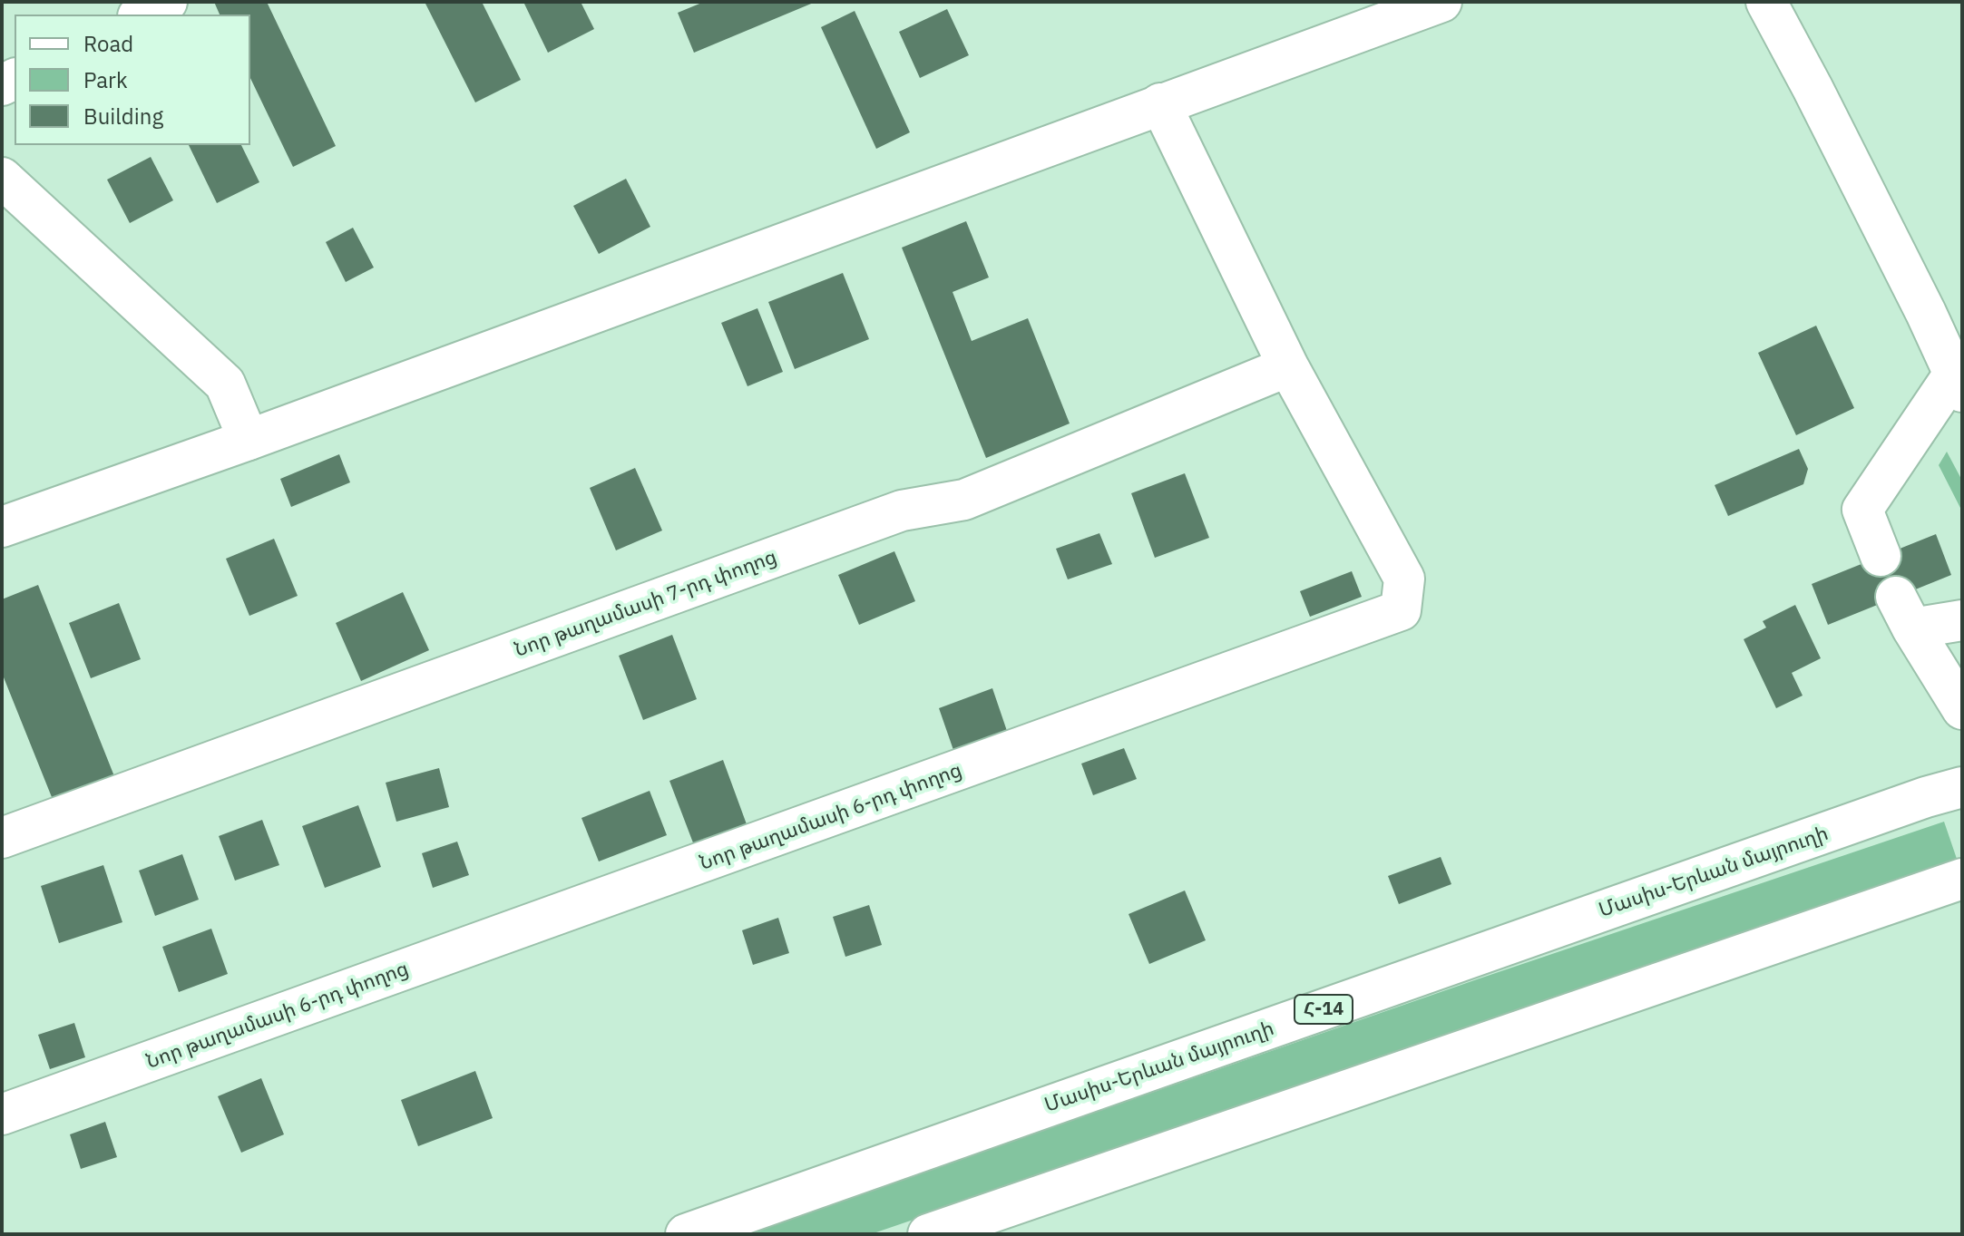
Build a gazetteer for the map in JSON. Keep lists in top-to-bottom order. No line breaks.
{"streets":{"main road":["Նոր թաղամասի 7-րդ փողոց","Նոր թաղամասի 6-րդ փողոց","Մասիս-Երևան մայրուղի","Հ-14"]},"crossings":[["Նոր թաղամասի 7-րդ փողոց","Նոր թաղամասի 6-րդ փողոց"]],"legend":["Road","Park","Building"]}
